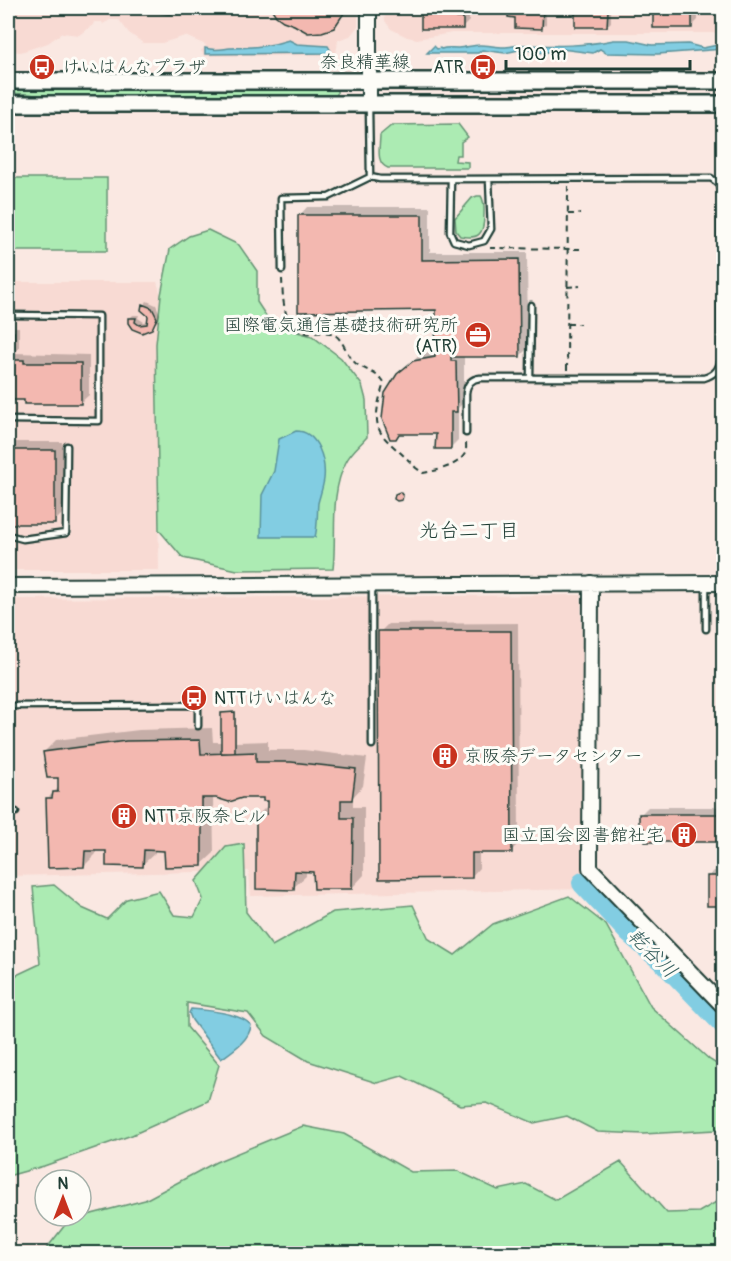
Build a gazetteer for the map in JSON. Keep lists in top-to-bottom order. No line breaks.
{"streets":{"main road":["奈良精華線"]},"districts":["光台二丁目"],"water":["乾谷川"],"places":{"bus stop":["けいはんなプラザ","ATR","NTTけいはんな"],"office":["国際電気通信基礎技術研究所 (ATR)"],"building":["京阪奈データセンター","NTT京阪奈ビル","国立国会図書館社宅"]},"scale_bar":"100 m","north":"top"}
